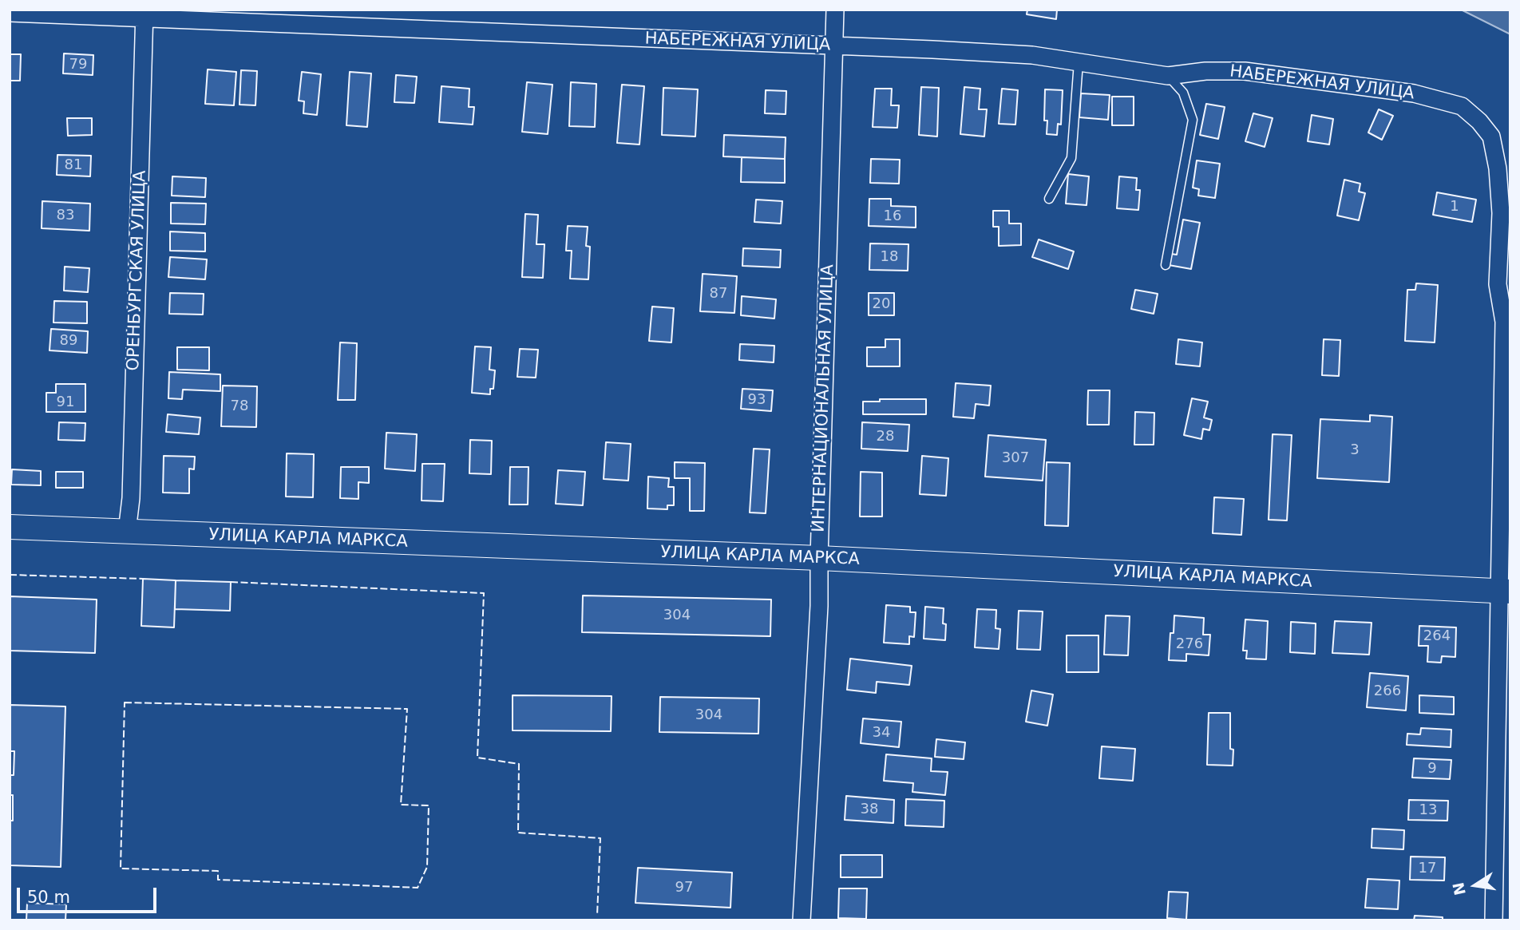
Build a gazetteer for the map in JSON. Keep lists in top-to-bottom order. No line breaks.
{"streets":{"main road":["УЛИЦА КАРЛА МАРКСА"],"street":["НАБЕРЕЖНАЯ УЛИЦА","ОРЕНБУРГСКАЯ УЛИЦА","ИНТЕРНАЦИОНАЛЬНАЯ УЛИЦА"]},"crossings":[["НАБЕРЕЖНАЯ УЛИЦА","ОРЕНБУРГСКАЯ УЛИЦА"],["НАБЕРЕЖНАЯ УЛИЦА","ИНТЕРНАЦИОНАЛЬНАЯ УЛИЦА"],["НАБЕРЕЖНАЯ УЛИЦА","УЛИЦА КАРЛА МАРКСА"],["ОРЕНБУРГСКАЯ УЛИЦА","УЛИЦА КАРЛА МАРКСА"],["ИНТЕРНАЦИОНАЛЬНАЯ УЛИЦА","УЛИЦА КАРЛА МАРКСА"]],"house_numbers":["79","81","1","83","16","18","87","20","89","93","91","78","28","3","307","304","264","276","266","304","34","9","38","13","17","97"],"scale_bar":"50 m","north":"left"}
